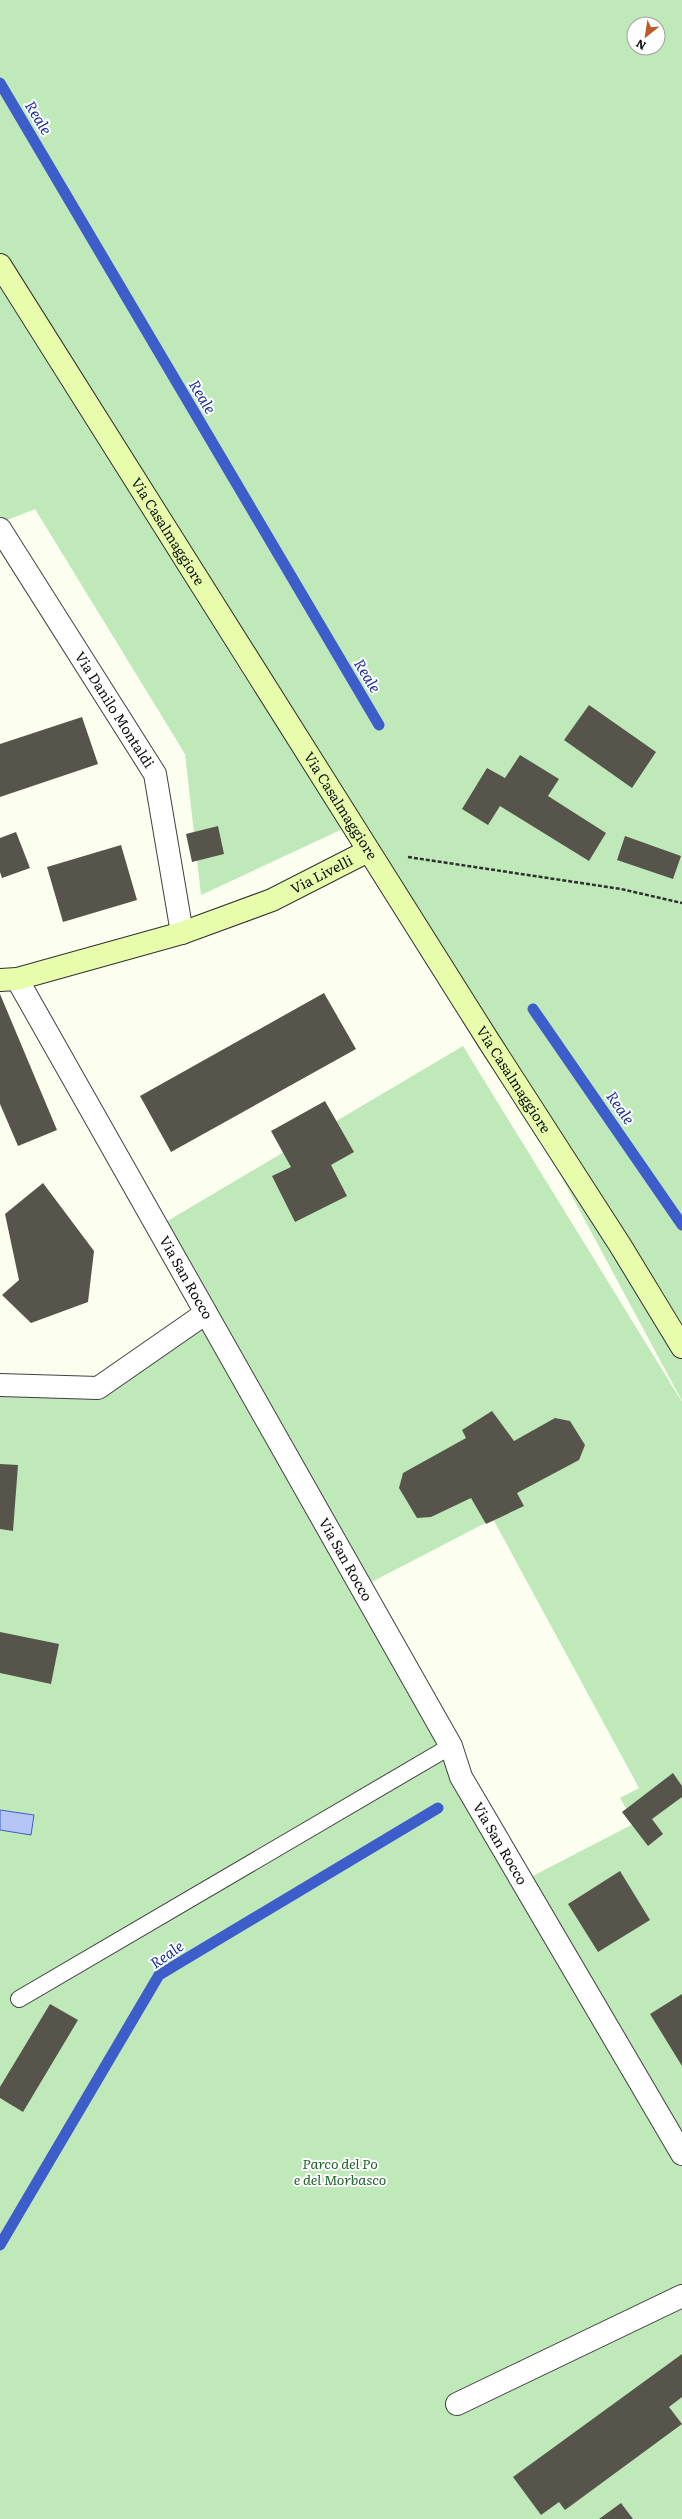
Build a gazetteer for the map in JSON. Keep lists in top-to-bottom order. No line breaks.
{"streets":{"main road":["Via Casalmaggiore","Via Livelli"],"street":["Via Danilo Montaldi","Via San Rocco"]},"crossings":[["Via Casalmaggiore","Via Livelli"],["Via Danilo Montaldi","Via Livelli"],["Via Livelli","Via San Rocco"]],"water":["Reale"],"parks":["Parco del Po e del Morbasco"],"north":"bottom left"}
